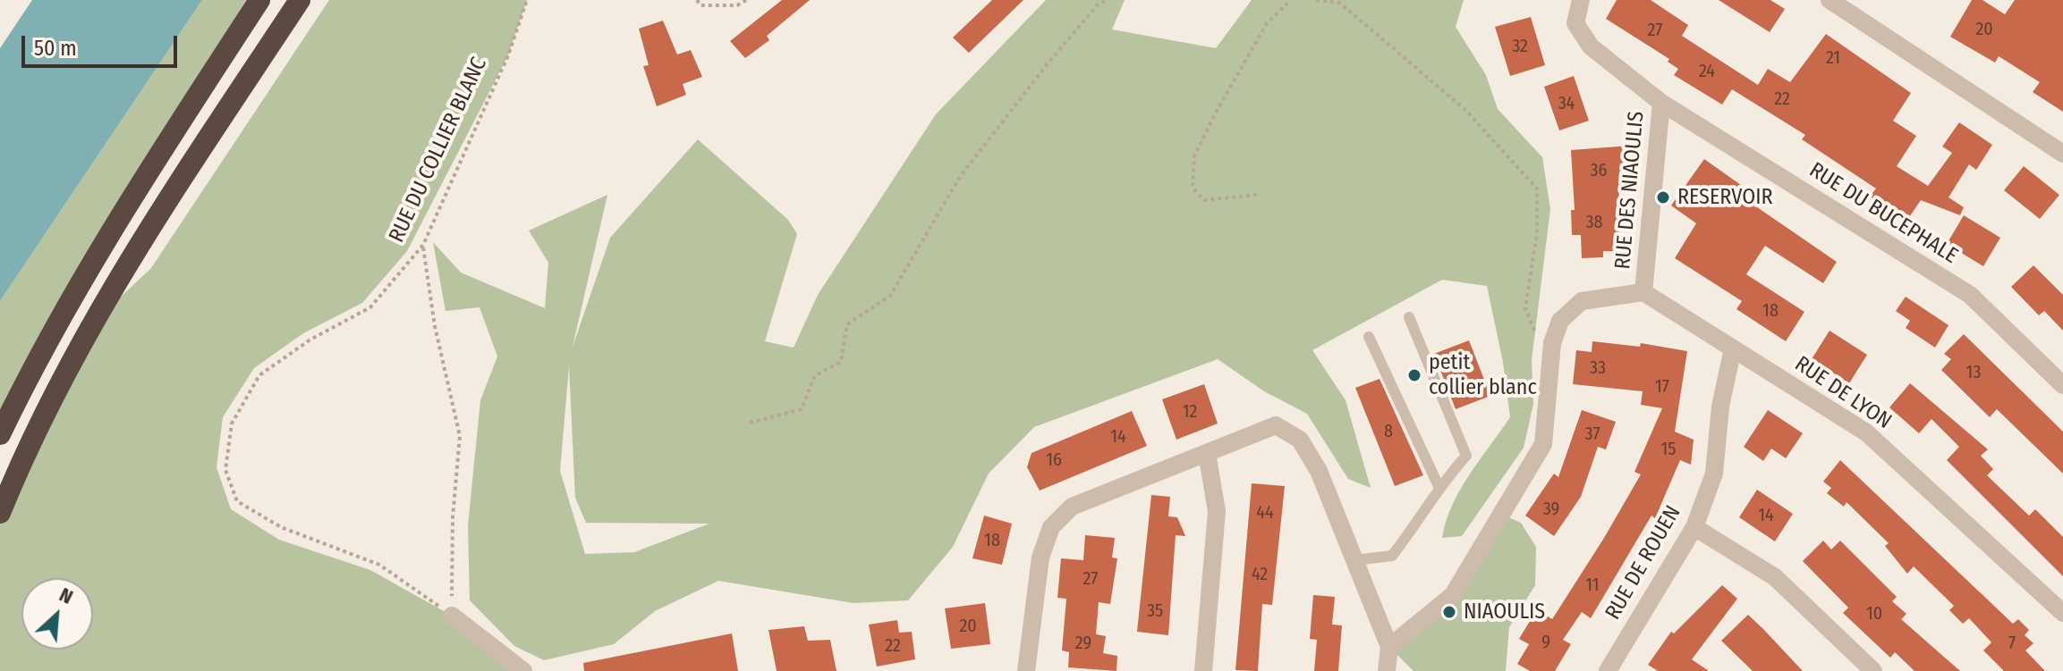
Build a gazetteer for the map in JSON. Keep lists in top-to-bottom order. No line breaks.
{"streets":{"street":["RUE DES NIAOULIS","RUE DU BUCEPHALE","RUE DE LYON","RUE DE ROUEN"],"path":["RUE DU COLLIER BLANC"]},"crossings":[["RUE DES NIAOULIS","RUE DU BUCEPHALE"],["RUE DES NIAOULIS","RUE DE LYON"],["RUE DE LYON","RUE DE ROUEN"]],"places":["RESERVOIR","petit collier blanc","NIAOULIS"],"house_numbers":["20","27","32","21","24","22","34","36","38","18","33","13","17","12","8","37","14","15","16","39","44","14","18","42","27","11","35","10","20","9","29","7","22"],"scale_bar":"50 m","north":"top right"}
